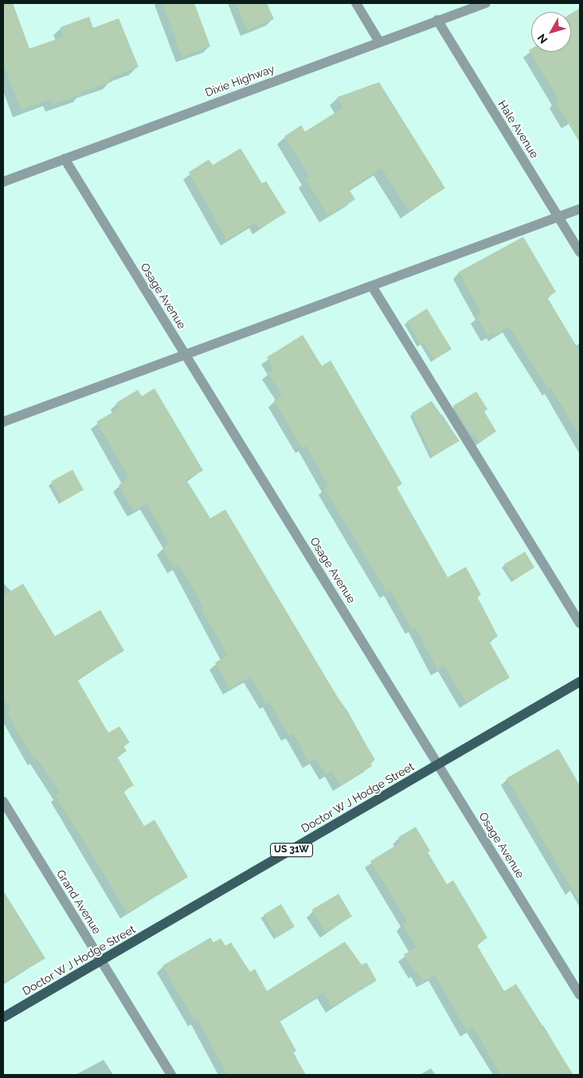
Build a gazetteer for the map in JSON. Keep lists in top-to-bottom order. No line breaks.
{"streets":{"main road":["Doctor W J Hodge Street","US 31W"],"street":["Dixie Highway","Hale Avenue","Osage Avenue","Grand Avenue"]},"crossings":[["Dixie Highway","Hale Avenue"],["Dixie Highway","Osage Avenue"],["Osage Avenue","Doctor W J Hodge Street"],["Doctor W J Hodge Street","Grand Avenue"]],"north":"bottom left"}
